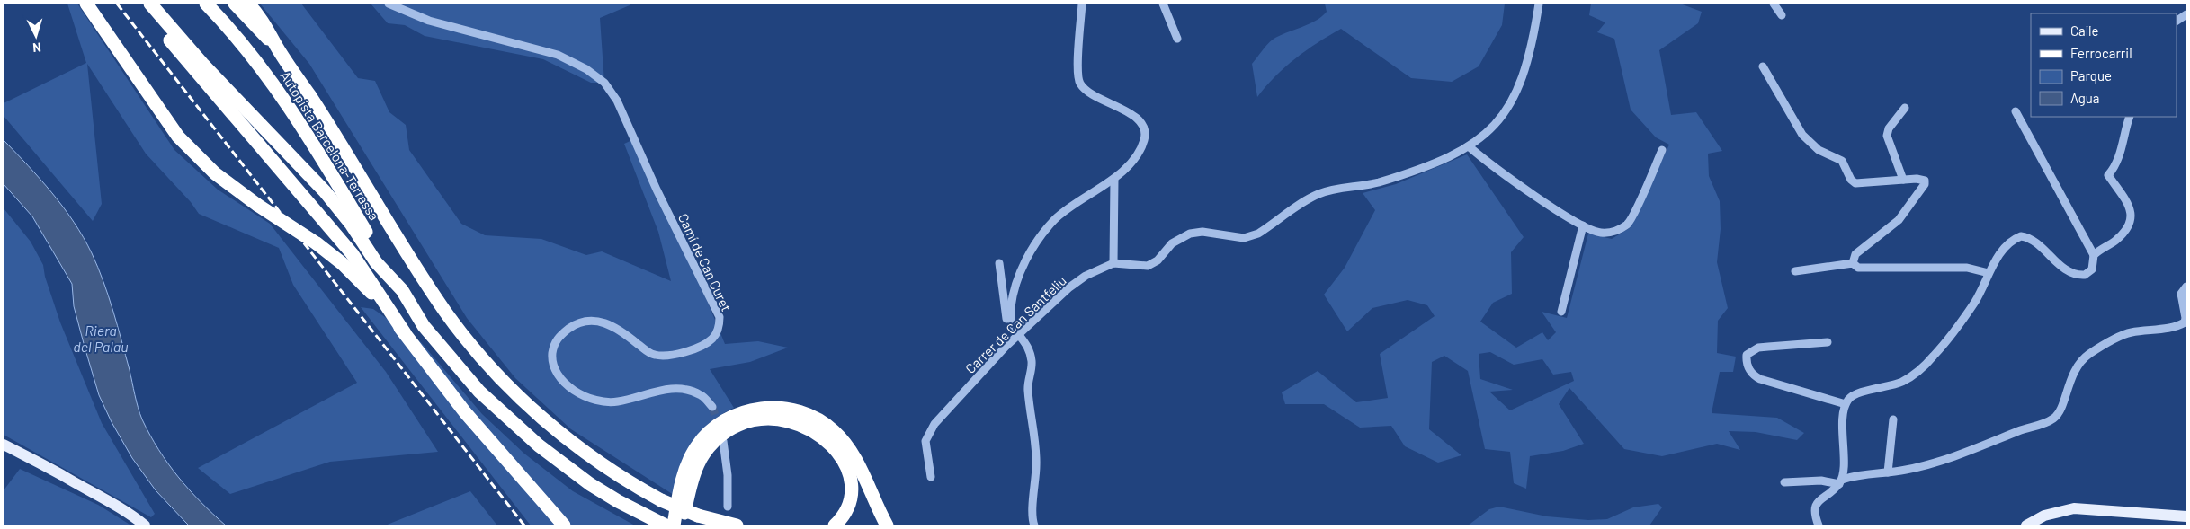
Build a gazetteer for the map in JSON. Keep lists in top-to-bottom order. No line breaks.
{"streets":{"highway":["Autopista Barcelona-Terrassa"],"street":["Camí de Can Curet","Carrer de Can Santfeliu"]},"water":["Riera del Palau"],"legend":["Calle","Ferrocarril","Parque","Agua"],"north":"bottom"}
